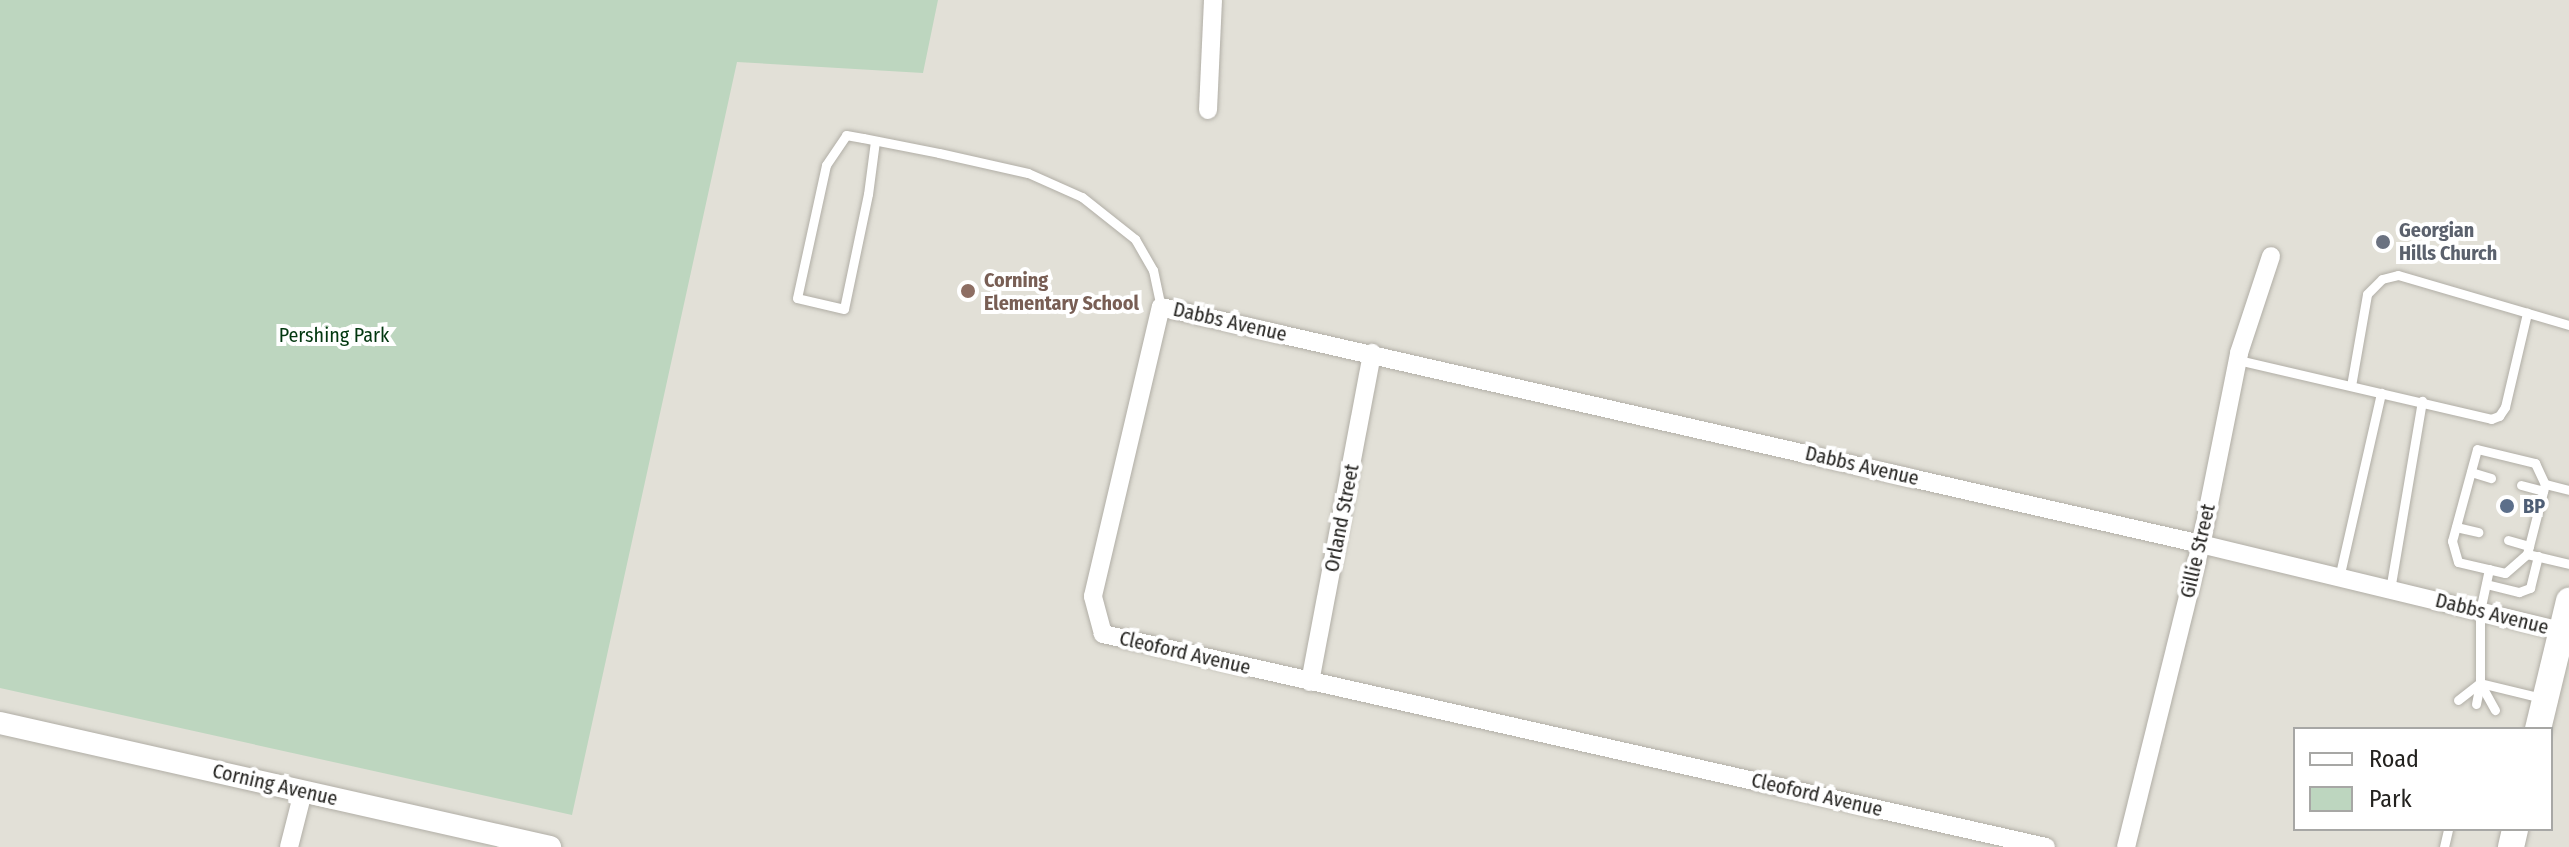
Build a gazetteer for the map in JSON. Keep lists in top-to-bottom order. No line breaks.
{"streets":{"street":["Dabbs Avenue","Orland Street","Gillie Street","Cleoford Avenue","Corning Avenue"]},"crossings":[["Dabbs Avenue","Orland Street"],["Dabbs Avenue","Gillie Street"],["Dabbs Avenue","Cleoford Avenue"],["Orland Street","Cleoford Avenue"]],"parks":["Pershing Park"],"places":["Georgian Hills Church","Corning Elementary School","BP"],"legend":["Road","Park"]}
